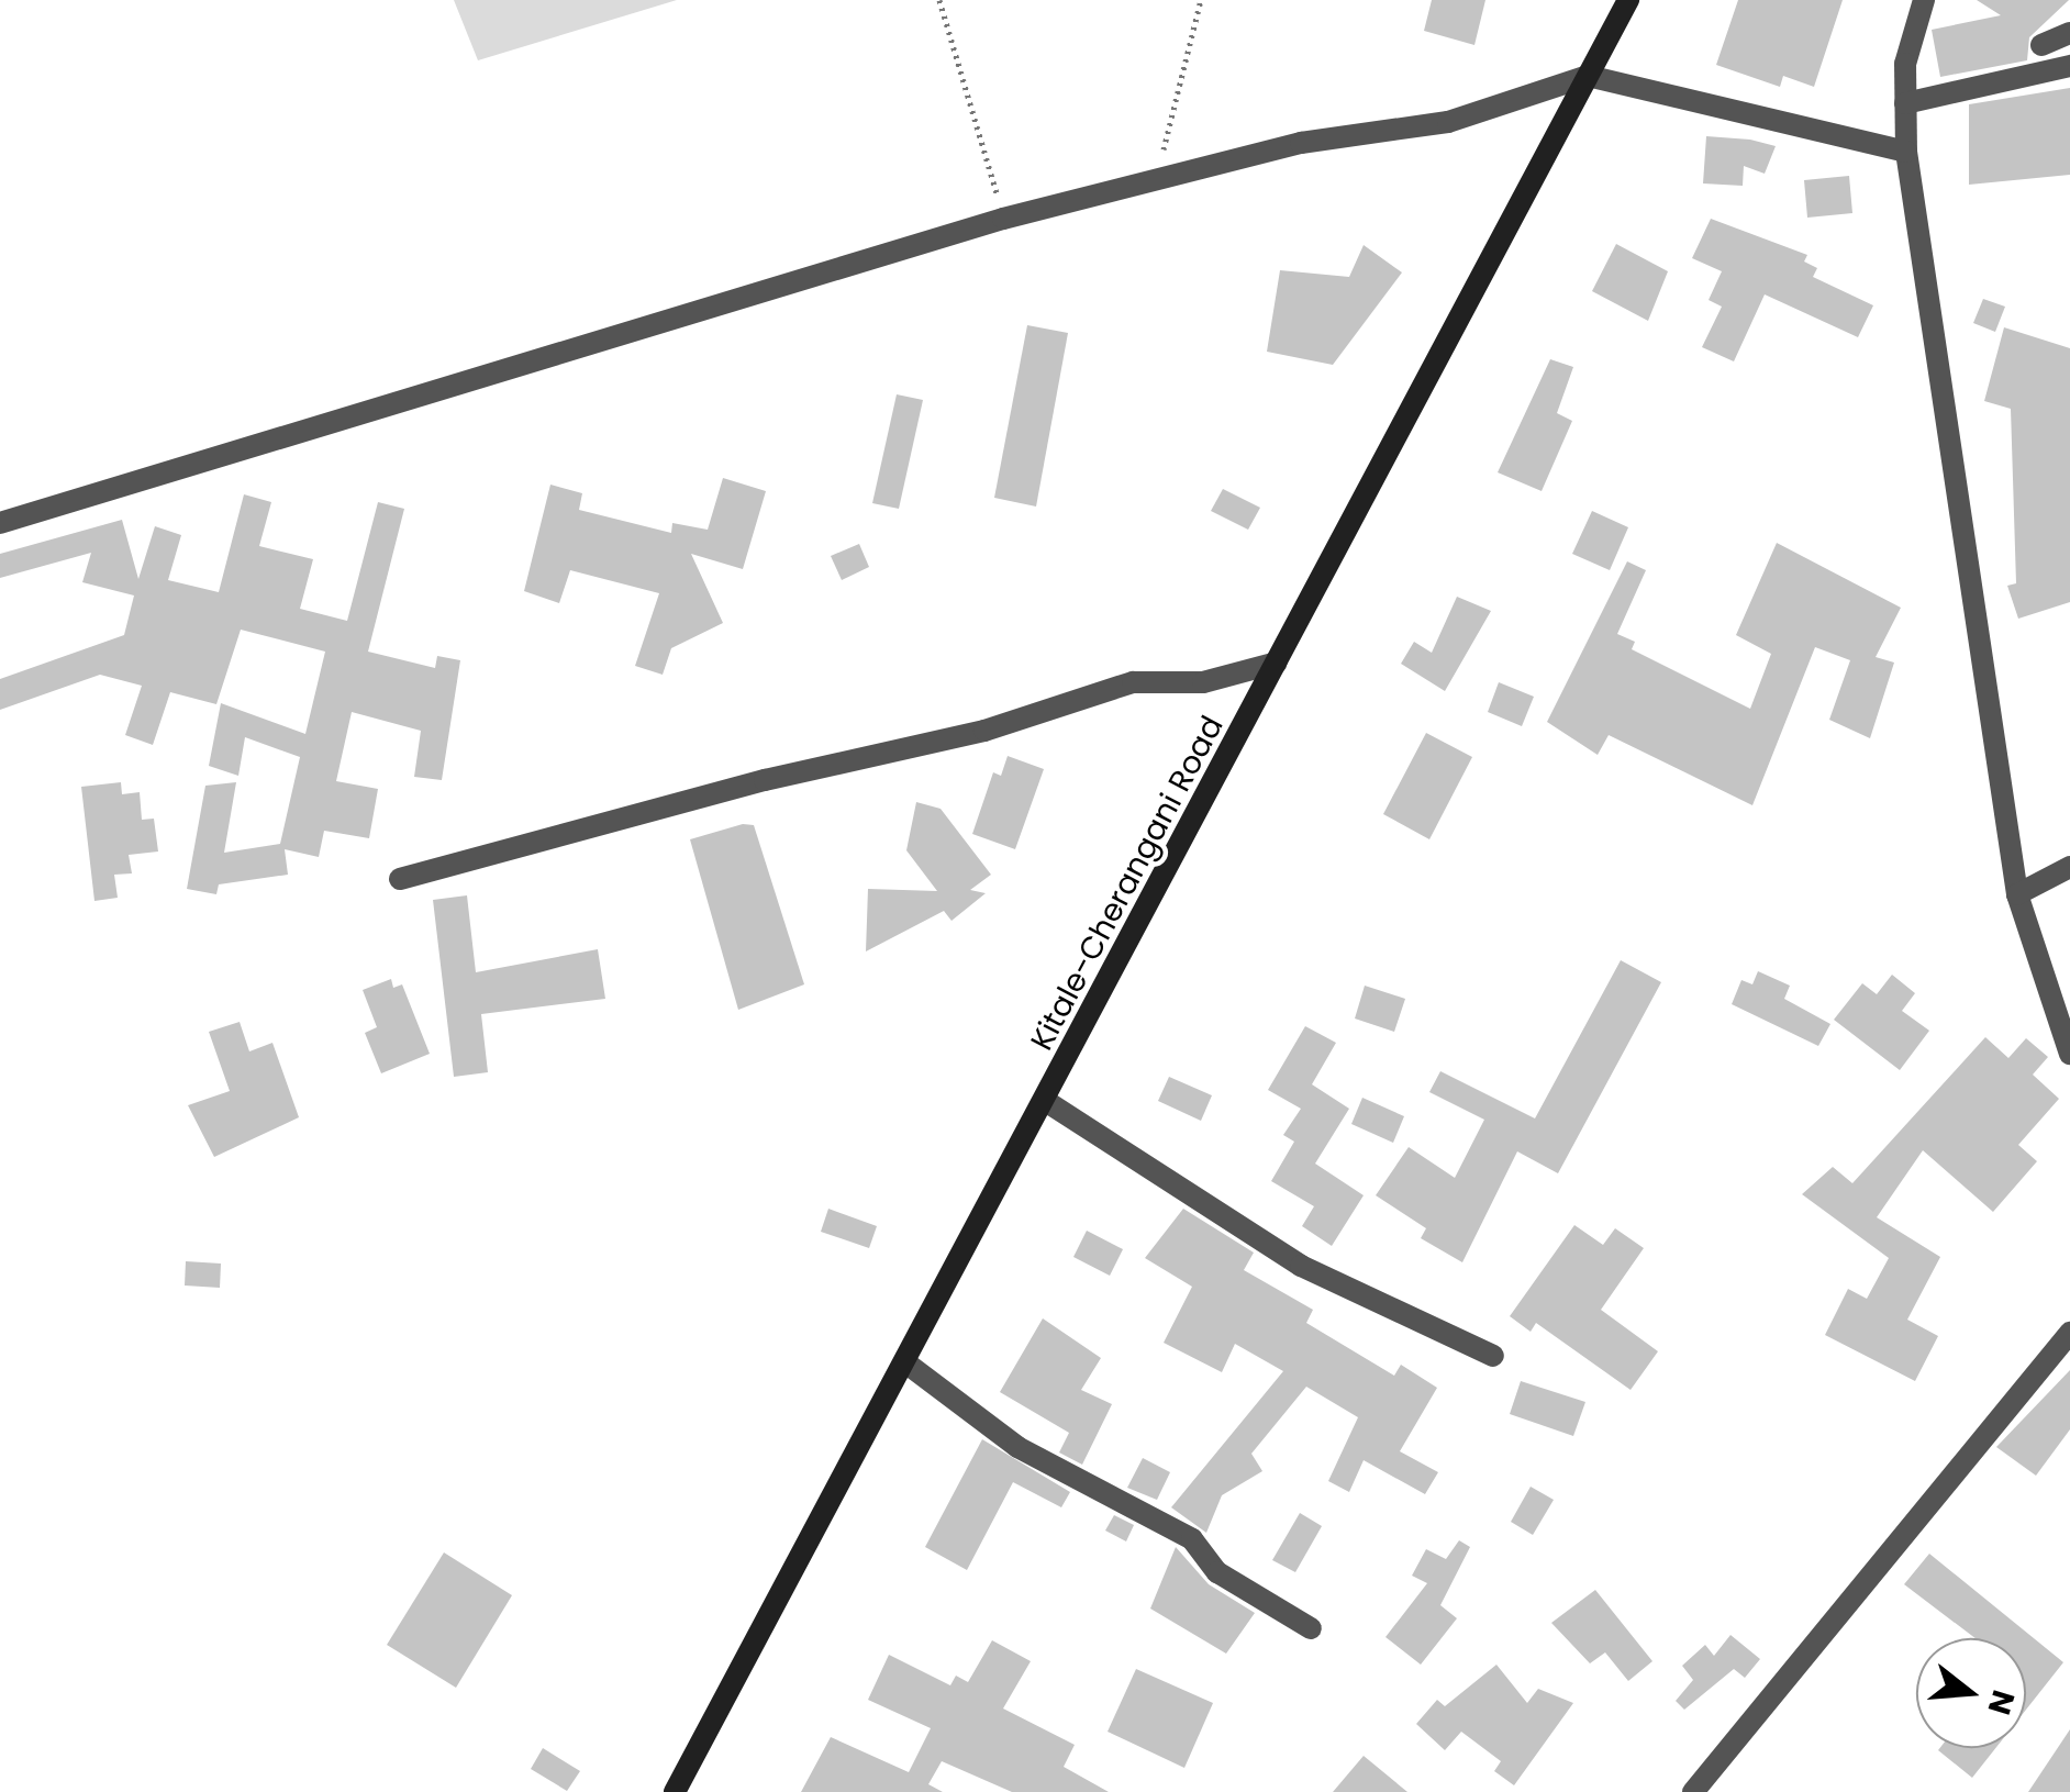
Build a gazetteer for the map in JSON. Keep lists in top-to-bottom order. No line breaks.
{"streets":{"main road":["Kitale-Cherangani Road"]},"north":"right"}
